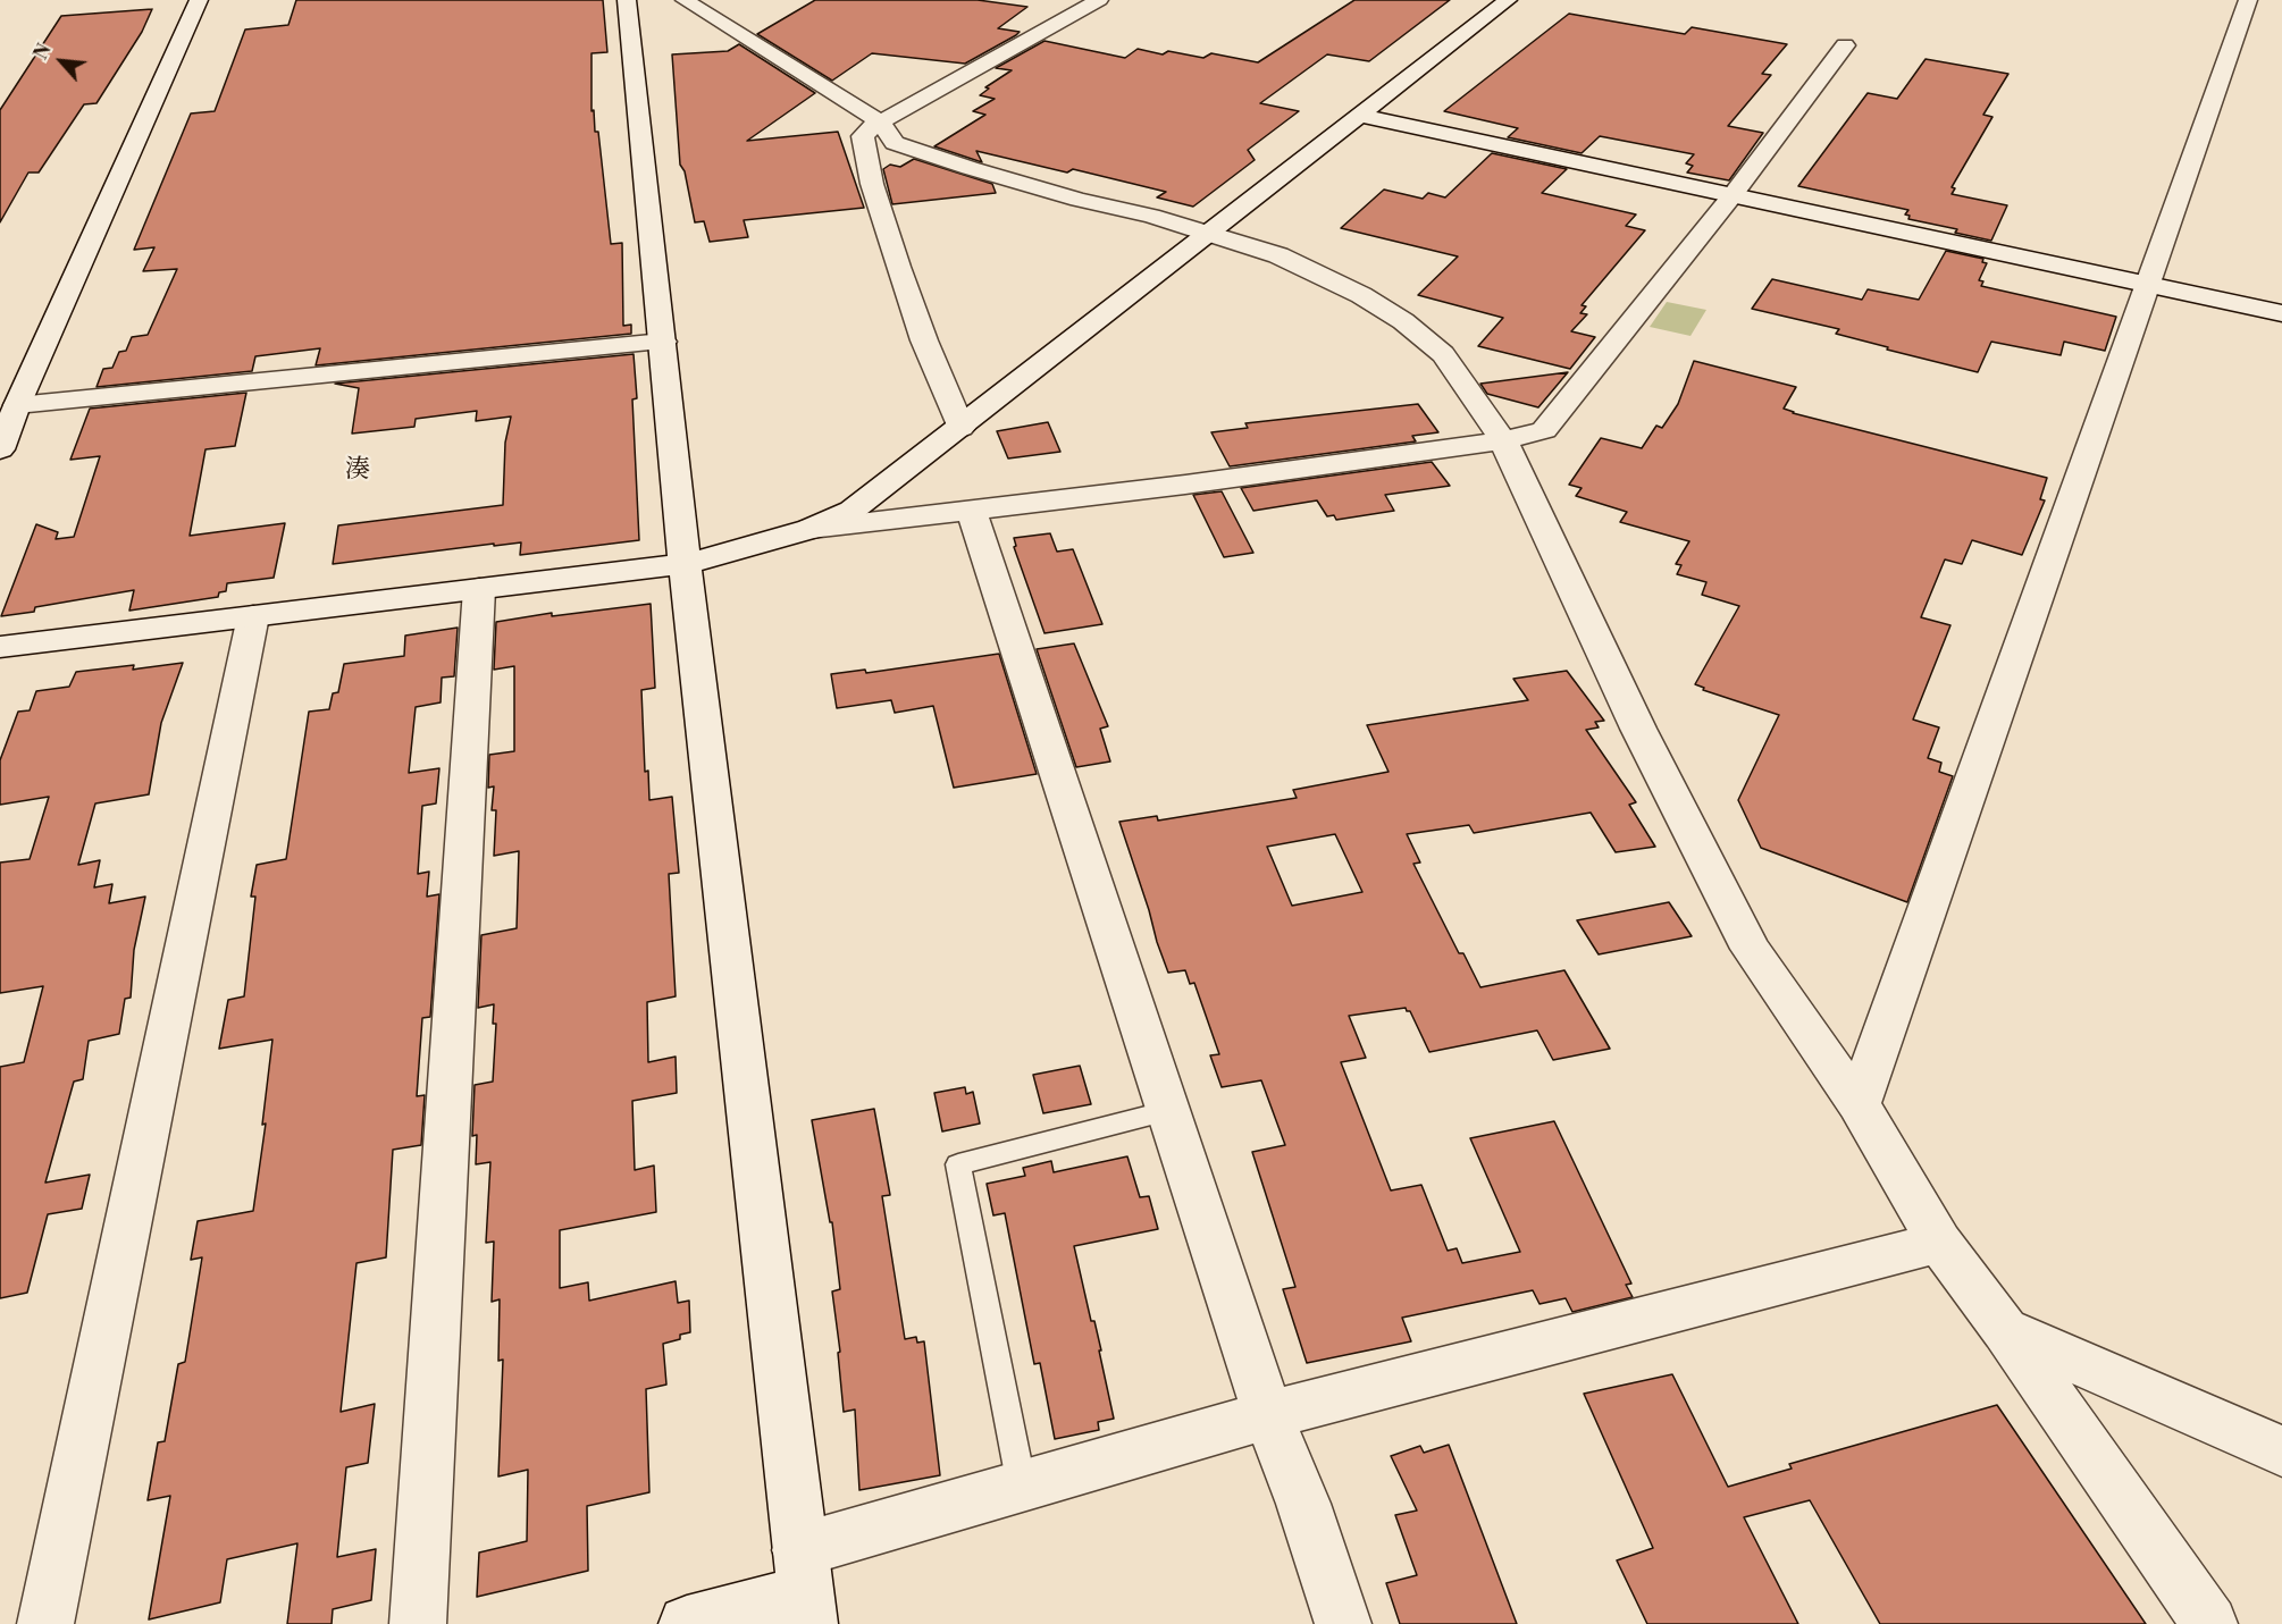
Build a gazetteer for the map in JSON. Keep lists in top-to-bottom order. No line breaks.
{"districts":["湊"],"north":"top left"}
